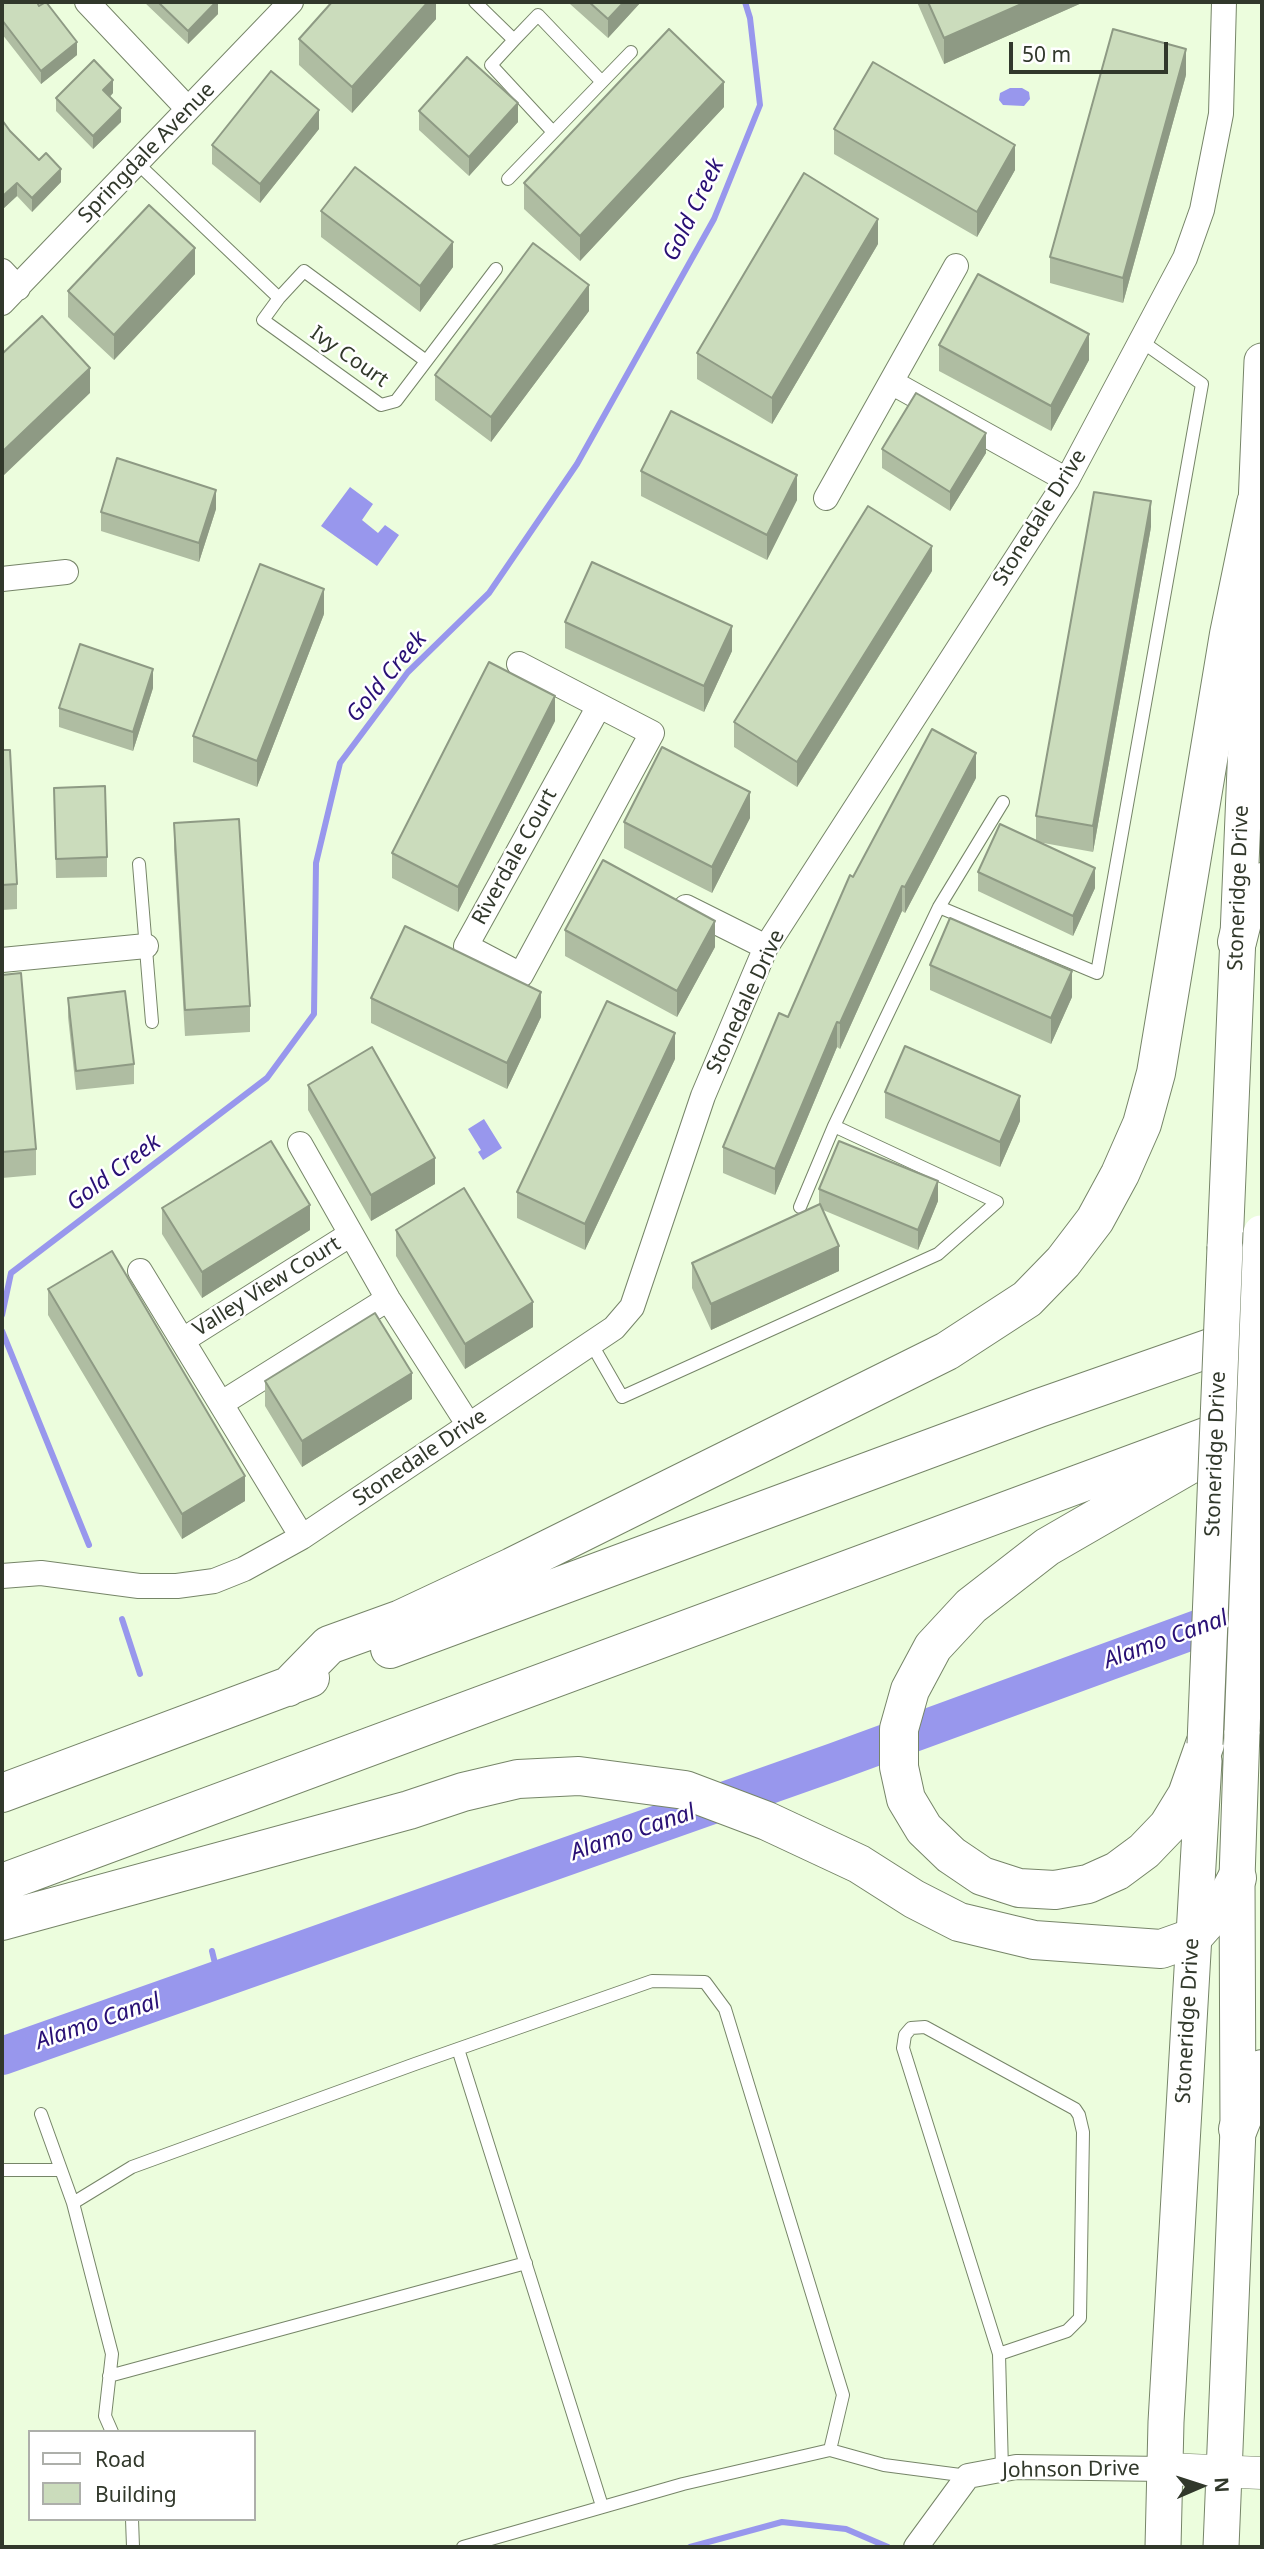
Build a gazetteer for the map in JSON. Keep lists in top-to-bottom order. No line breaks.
{"streets":{"main road":["Stoneridge Drive"],"street":["Springdale Avenue","Stonedale Drive","Riverdale Court","Valley View Court","Johnson Drive"],"lane":["Ivy Court"]},"crossings":[["Stonedale Drive","Valley View Court"],["Stoneridge Drive","Johnson Drive"]],"water":["Gold Creek","Alamo Canal"],"legend":["Road","Building"],"scale_bar":"50 m","north":"right"}
